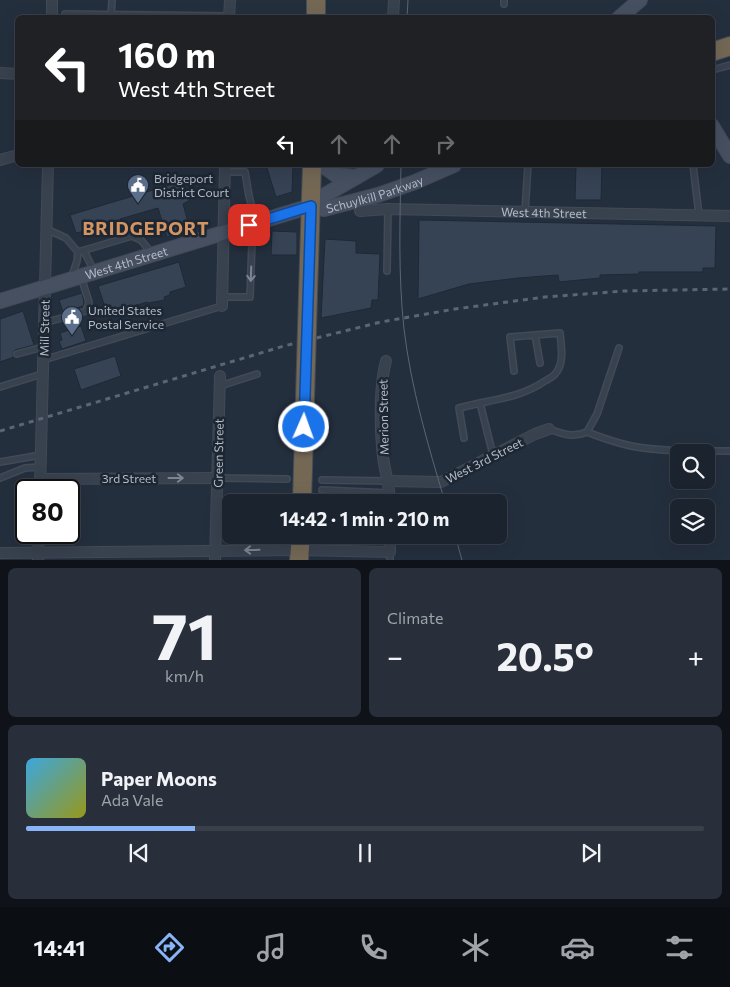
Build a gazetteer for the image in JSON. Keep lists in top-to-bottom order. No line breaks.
{"streets":{"main road":["Schuylkill Parkway","West 4th Street"],"street":["Mill Street","Merion Street","Green Street","West 3rd Street","3rd Street"]},"crossings":[["Schuylkill Parkway","West 4th Street"],["West 4th Street","Mill Street"],["Mill Street","3rd Street"],["Merion Street","West 3rd Street"],["Green Street","3rd Street"]],"districts":["BRIDGEPORT"],"places":{"public building":["Bridgeport District Court","United States Postal Service"]},"page":{"turn":["160 m","West 4th Street"],"limit":"80","trip":"14:42 · 1 min · 210 m","tile":[["71","km/h"],"Climate"],"heat":["−","20.5°","+"],"song":["Paper Moons","Ada Vale"],"tabs":"14:41"}}
